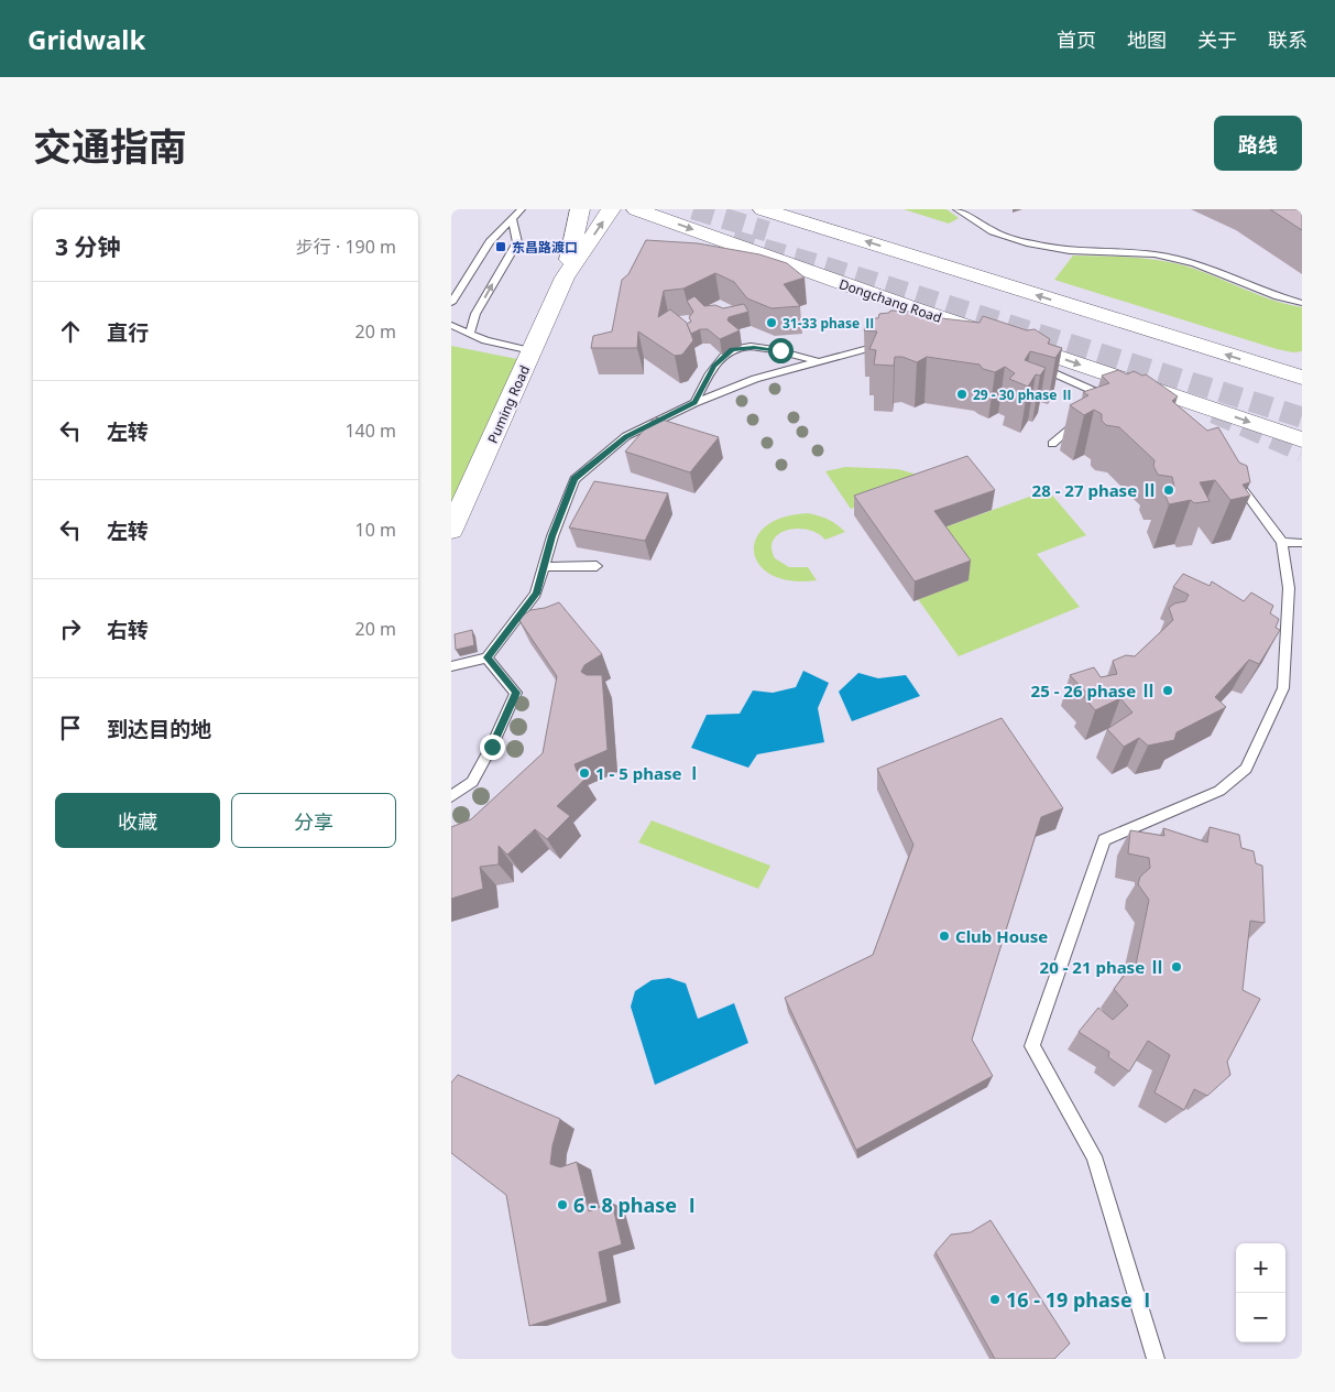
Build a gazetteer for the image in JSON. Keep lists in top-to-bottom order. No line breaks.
{"streets":{"main road":["Dongchang Road","Puming Road"]},"places":{"transit":["东昌路渡口"],"other":["31-33 phase Ⅱ","29 - 30 phase Ⅱ","28 - 27 phase Ⅱ","25 - 26 phase Ⅱ","1 - 5 phase Ⅰ","Club House","20 - 21 phase Ⅱ","6 - 8 phase Ⅰ","16 - 19 phase Ⅰ"]},"page":{"header":"Gridwalk","nav":["首页","地图","关于","联系"],"title":"交通指南","buttons":["路线",["收藏","分享"]],"heading":["3 分钟","步行 · 190 m"],"list":[["直行","20 m"],["左转","140 m"],["左转","10 m"],["右转","20 m"],"到达目的地"],"map_buttons":["+","−"]}}
